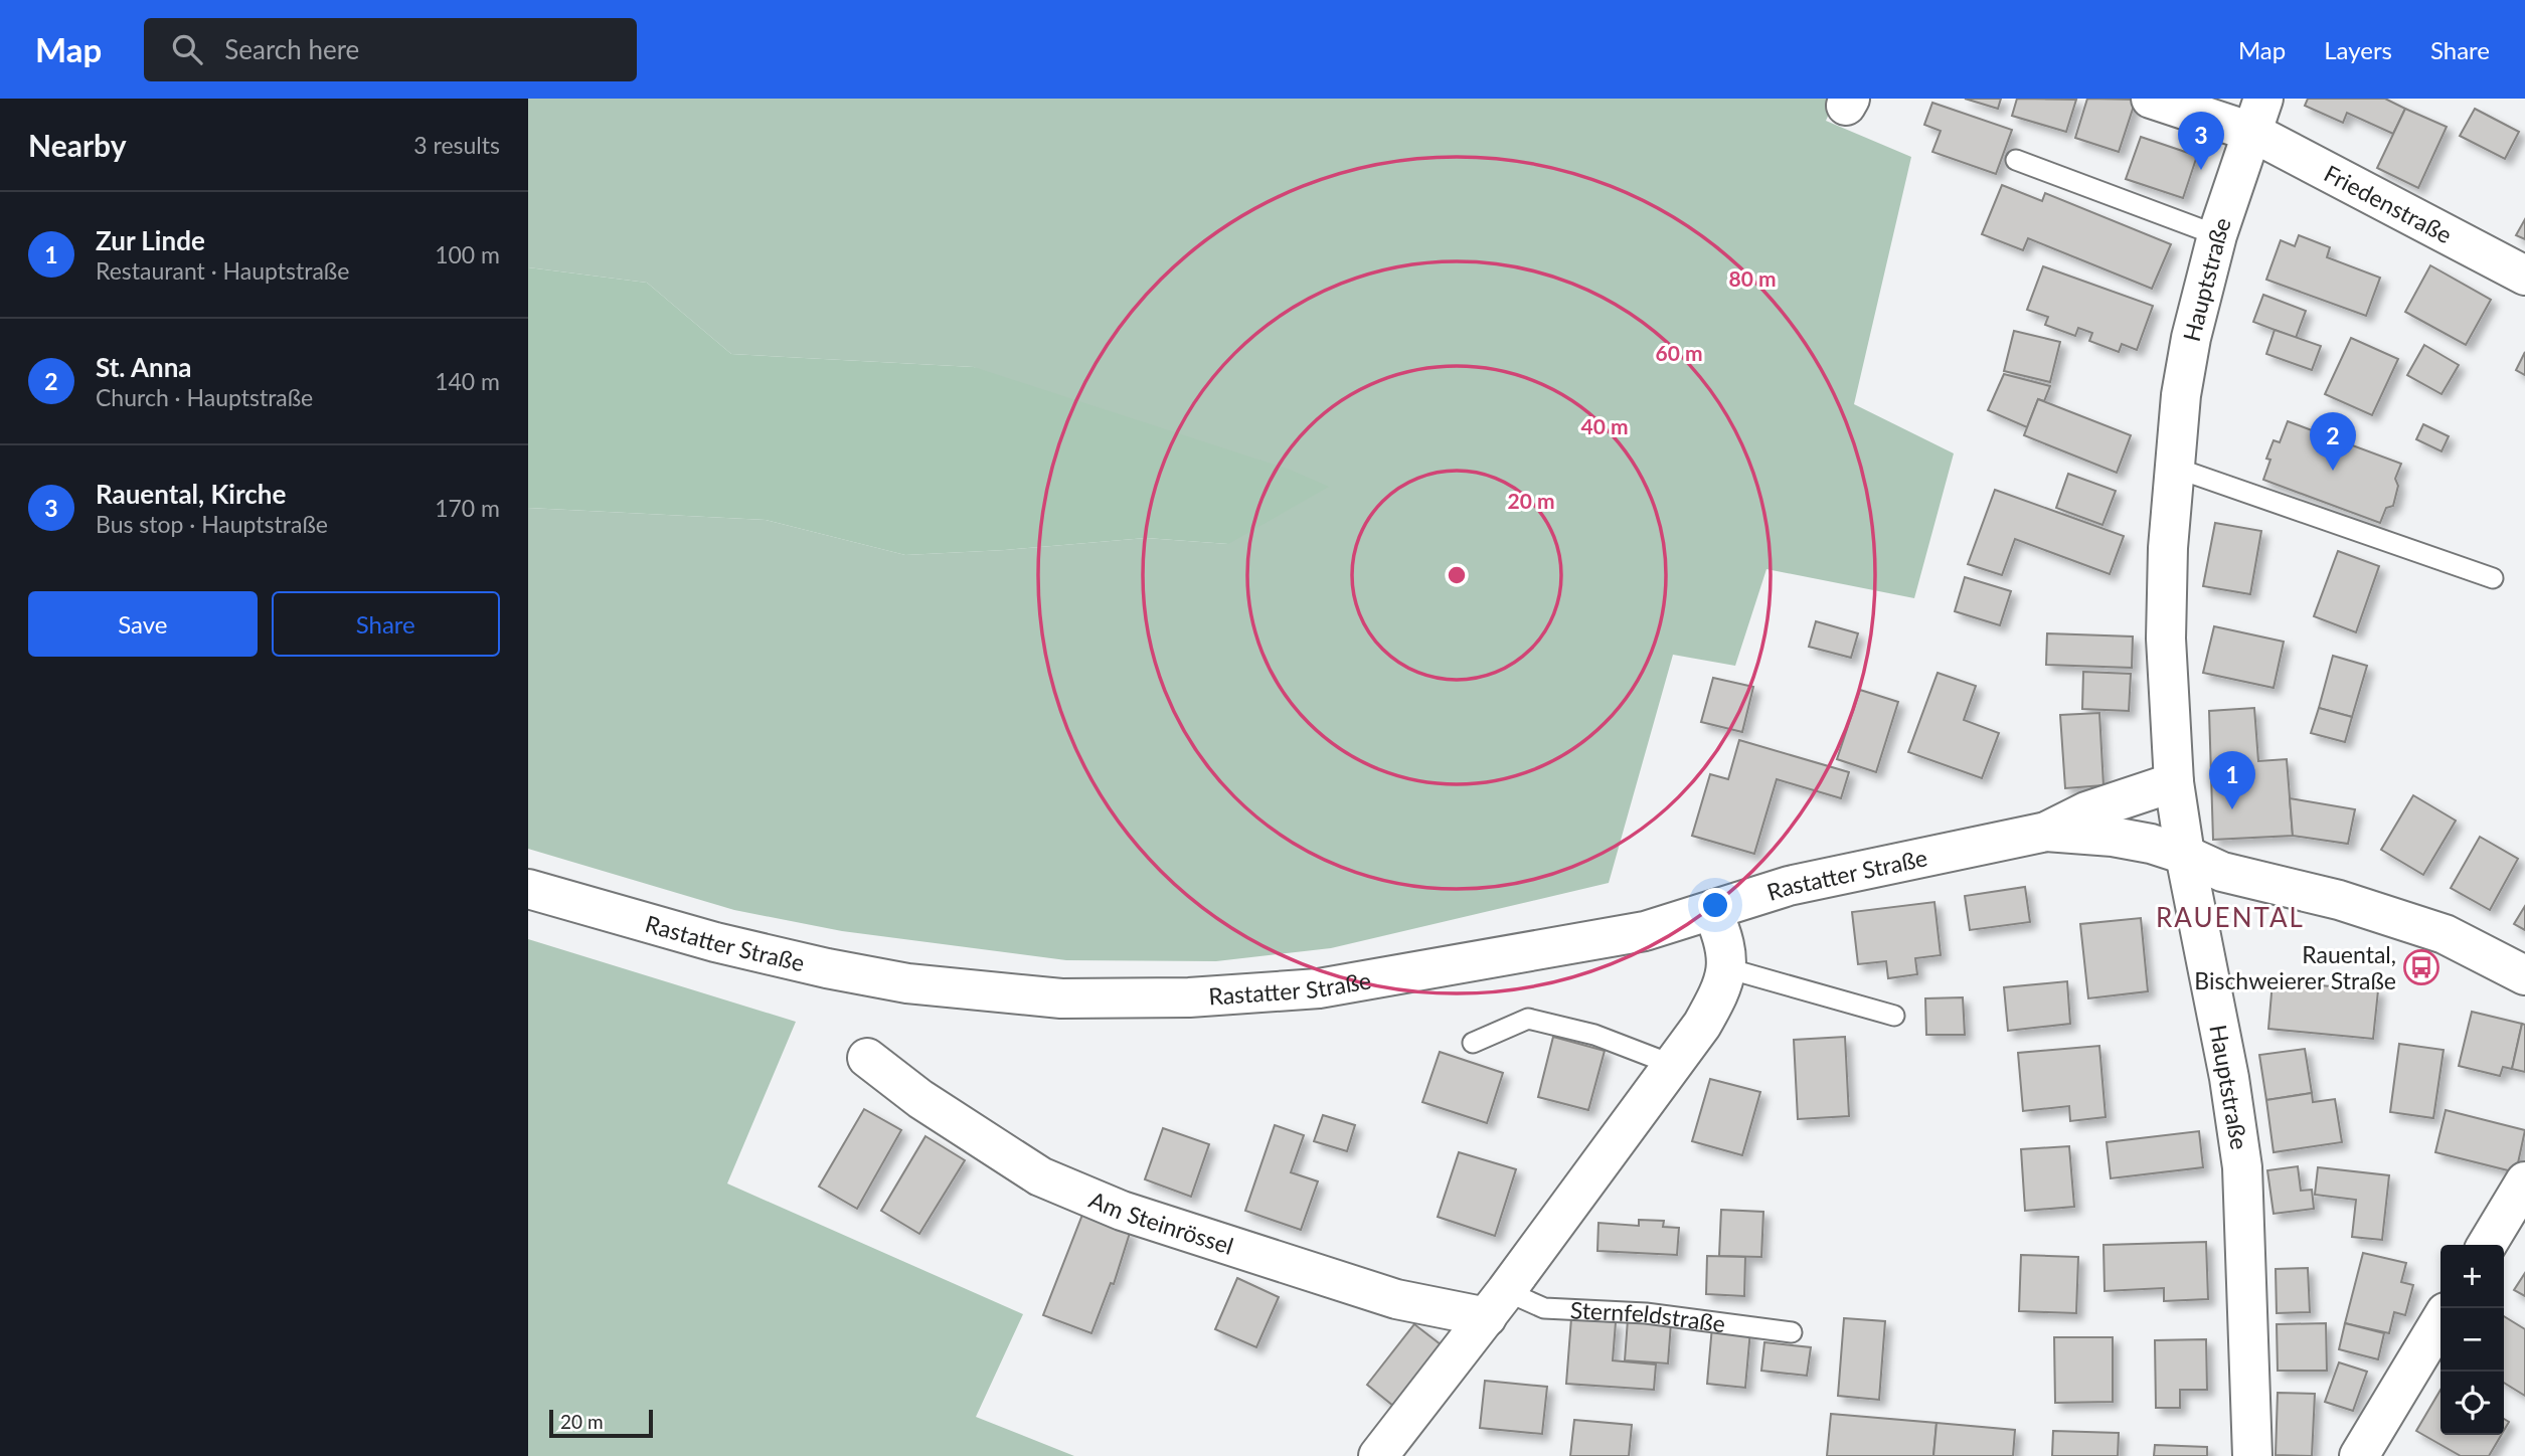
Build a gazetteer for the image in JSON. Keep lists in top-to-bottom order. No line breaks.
{"streets":{"street":["Friedenstraße","Hauptstraße","Rastatter Straße","Am Steinrössel"],"lane":["Sternfeldstraße"]},"crossings":[["Friedenstraße","Hauptstraße"],["Hauptstraße","Rastatter Straße"],["Am Steinrössel","Sternfeldstraße"]],"districts":["RAUENTAL"],"places":{"bus stop":["Rauental, Bischweierer Straße"]},"scale_bar":"20 m","page":{"header":"Map","search":"Search here","nav":["Map","Layers","Share"],"heading":["Nearby","3 results"],"pins":["3","2","1"],"list":[{"mark":"1","name":"Zur Linde","note":"Restaurant · Hauptstraße","value":"100 m"},{"mark":"2","name":"St. Anna","note":"Church · Hauptstraße","value":"140 m"},{"mark":"3","name":"Rauental, Kirche","note":"Bus stop · Hauptstraße","value":"170 m"}],"buttons":["Save","Share"],"map_buttons":["+","−"],"scale":"20 m"},"rings":["80 m","60 m","40 m","20 m"]}
